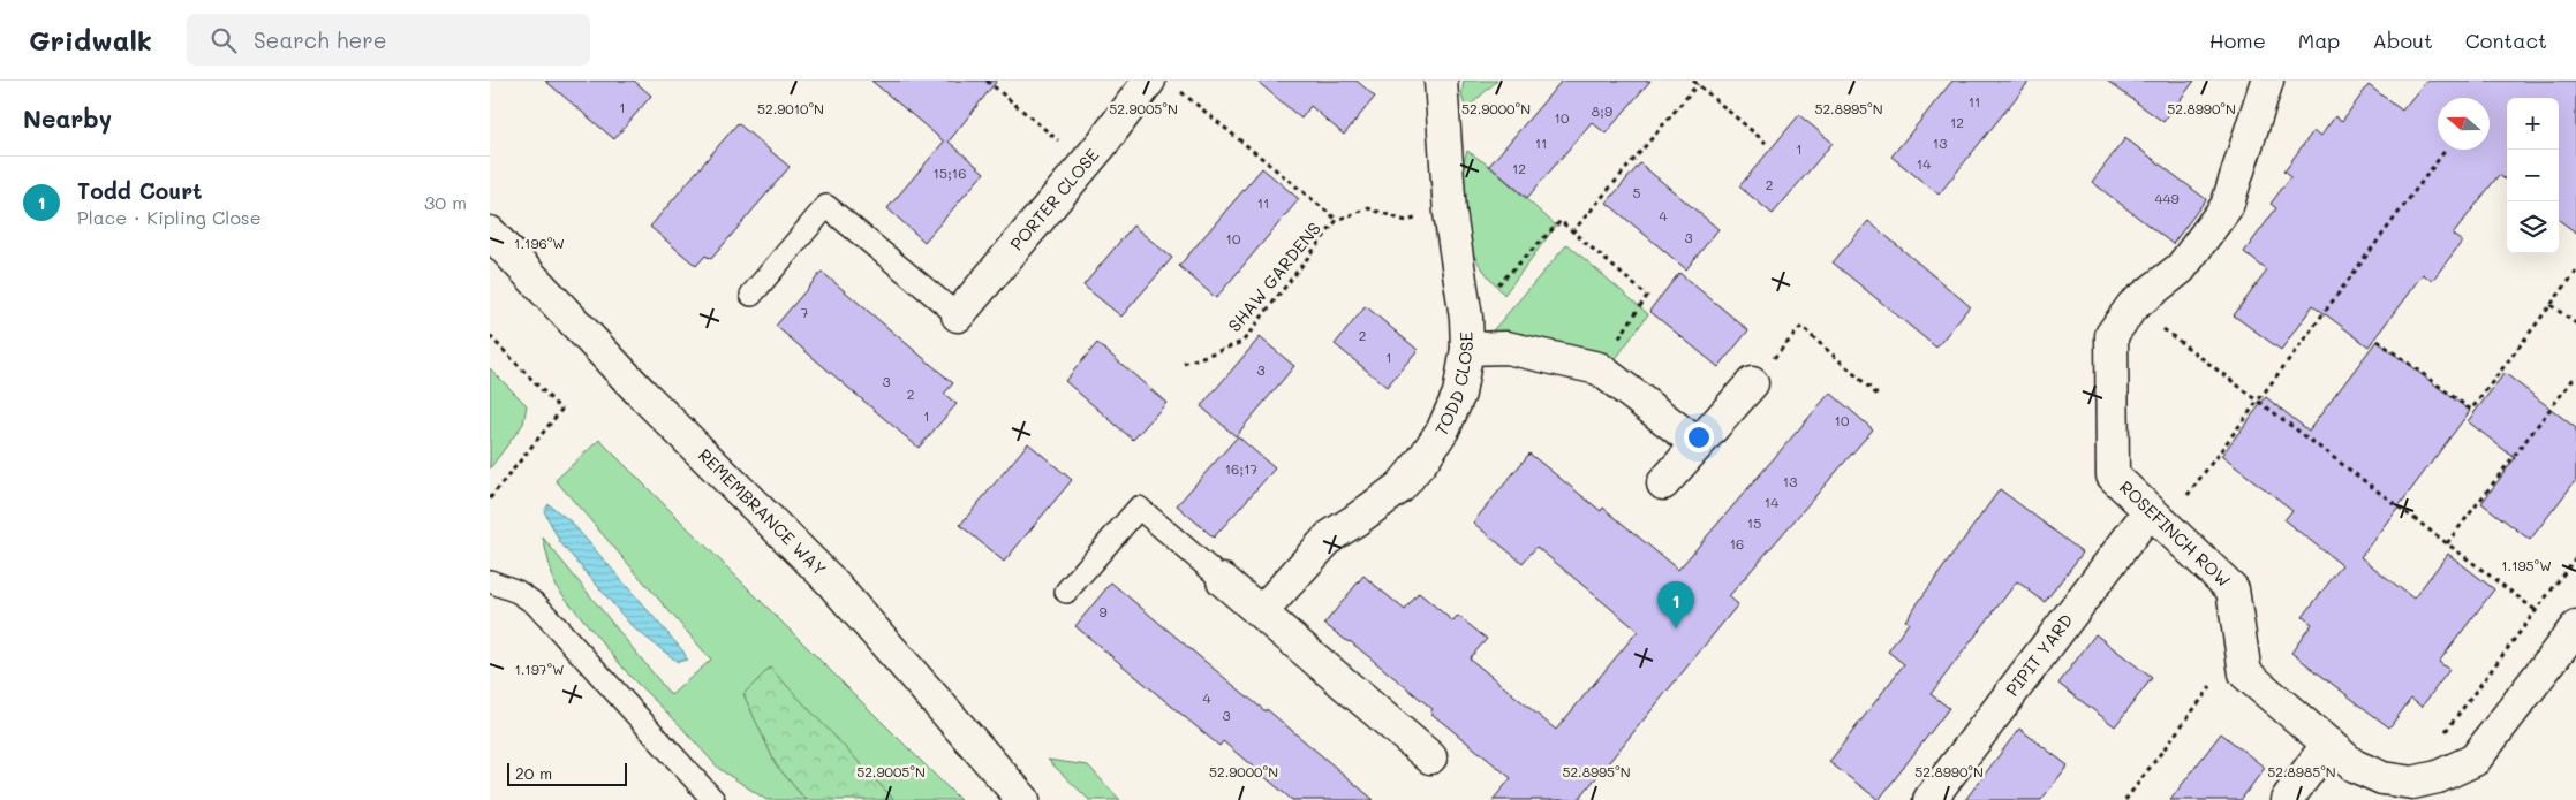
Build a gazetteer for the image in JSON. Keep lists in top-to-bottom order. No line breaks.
{"streets":{"main road":["PORTER CLOSE","TODD CLOSE","REMEMBRANCE WAY","ROSEFINCH ROW","PIPIT YARD"],"path":["SHAW GARDENS"]},"crossings":[["SHAW GARDENS","TODD CLOSE"],["ROSEFINCH ROW","PIPIT YARD"]],"house_numbers":["11","1","8;9","10","12","11","13","1","14","12","15;16","2","5","449","11","4","3","10","7","2","1","3","3","2","1","10","16;17","13","14","15","16","9","4","3"],"scale_bar":"20 m","north":"left","page":{"header":"Gridwalk","search":"Search here","nav":["Home","Map","About","Contact"],"heading":"Nearby","map_buttons":["+","−"],"list":[{"mark":"1","name":"Todd Court","note":"Place · Kipling Close","value":"30 m"}],"pins":"1","scale":"20 m"},"coordinates":["52.9010°N","52.9005°N","52.9000°N","52.8995°N","52.8990°N","1.196°W","1.195°W","1.197°W","52.8985°N"]}
